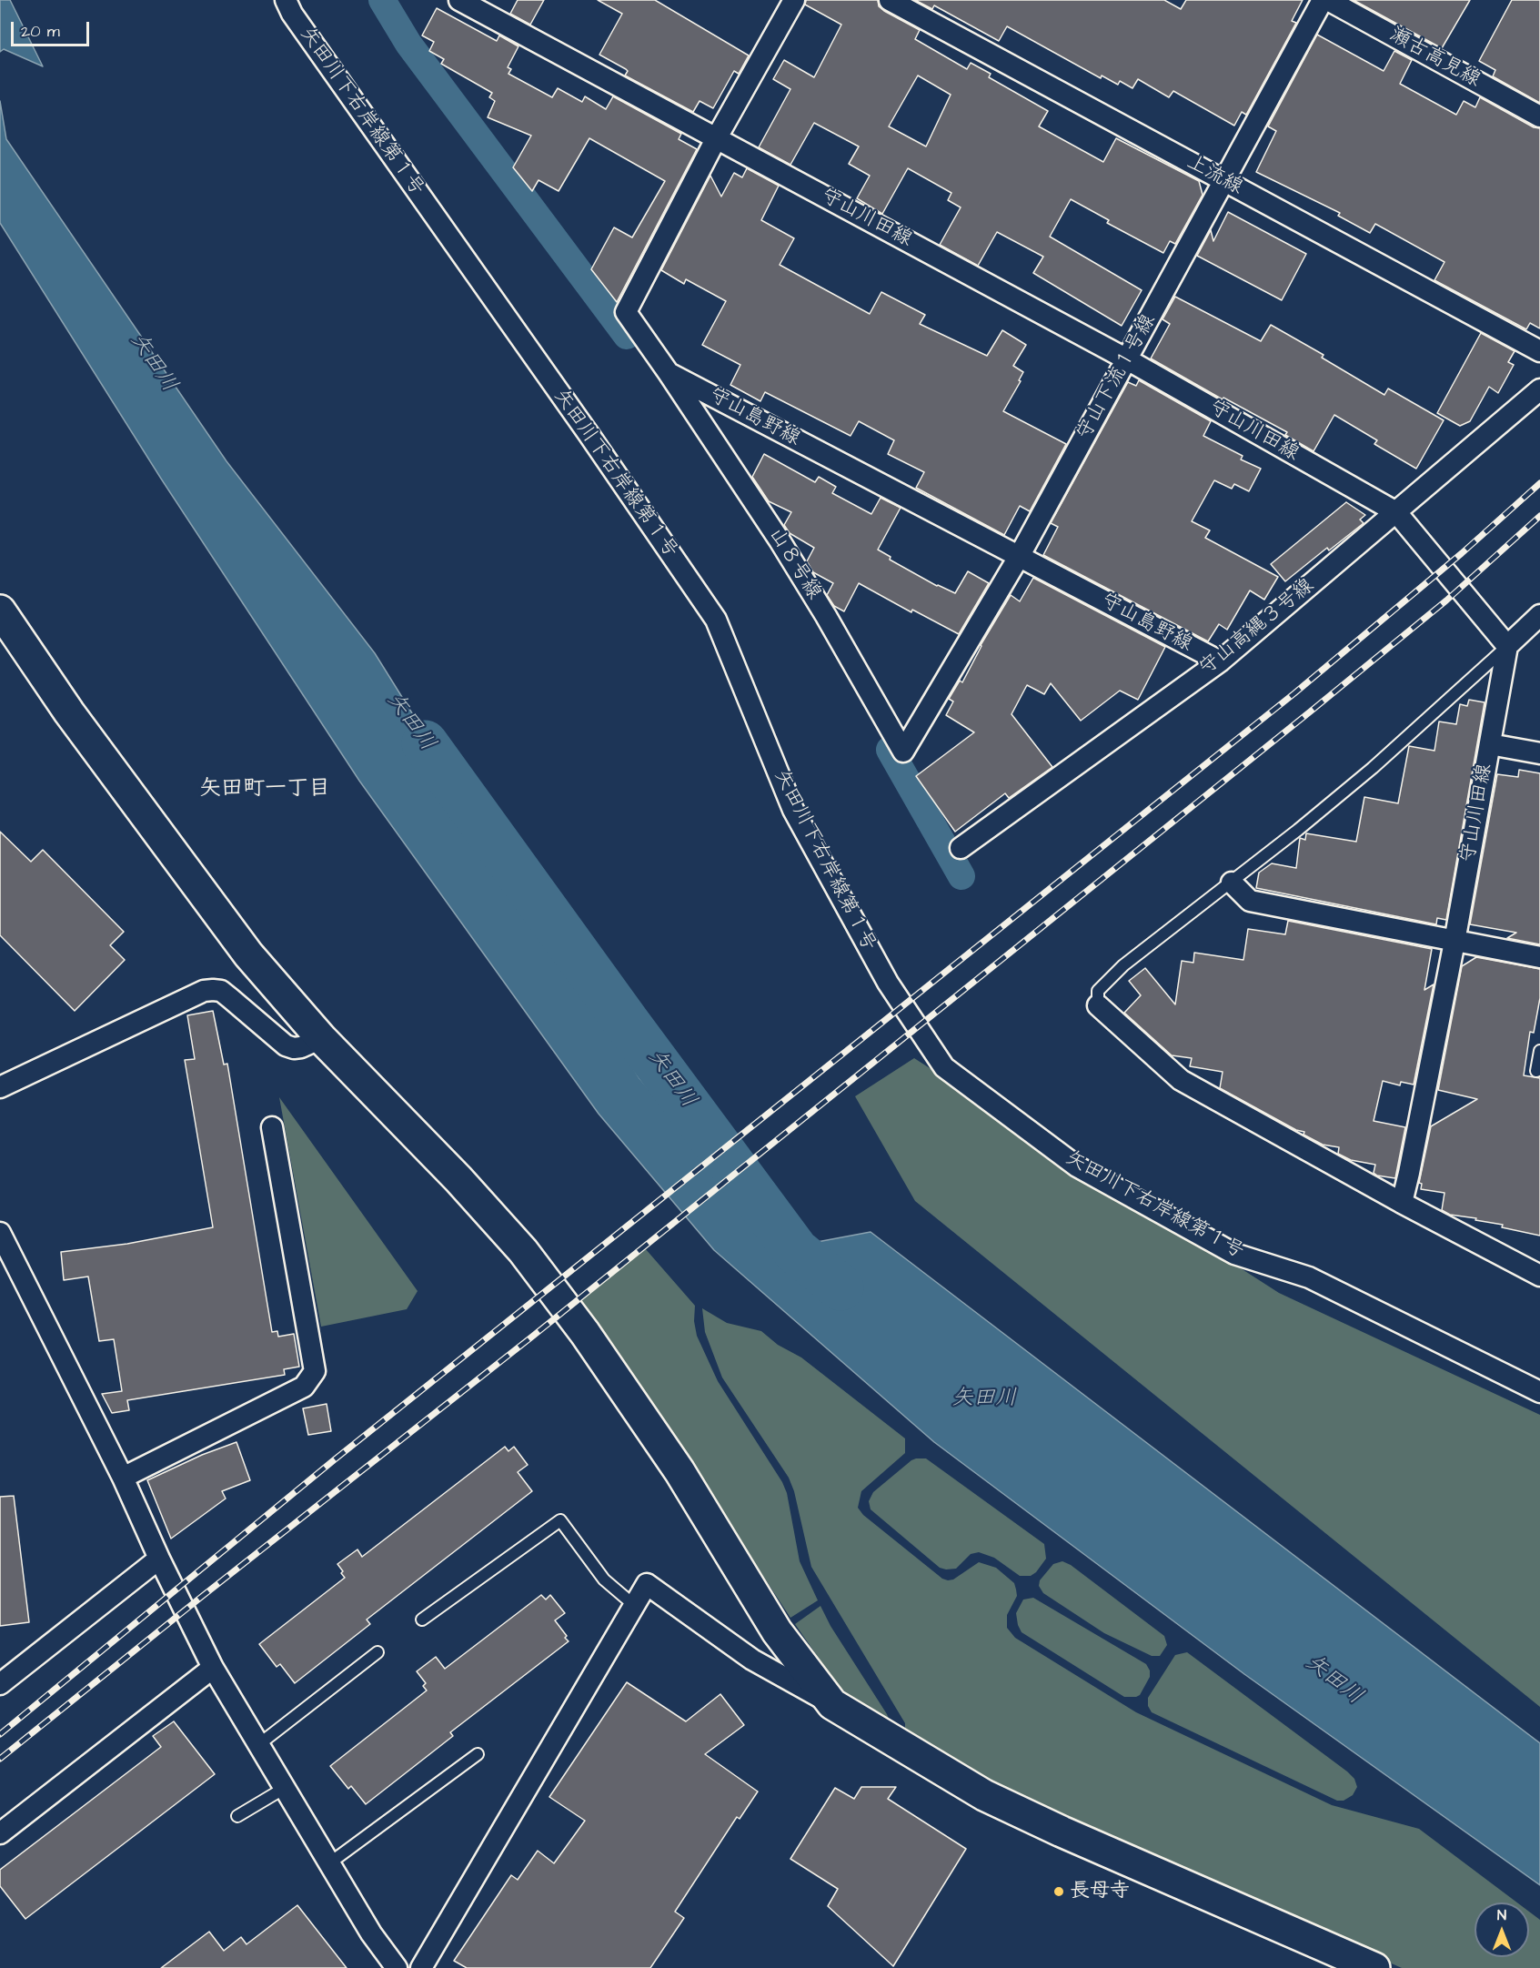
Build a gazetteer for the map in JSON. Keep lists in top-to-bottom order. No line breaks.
{"streets":{"street":["瀬古高見線","矢田川下右岸線第１号","上流線","守山川田線","守山下流１号線","守山島野線","山８号線","守山高縄３号線"]},"crossings":[["上流線","守山下流１号線"],["守山川田線","守山下流１号線"],["守山川田線","守山島野線"],["守山川田線","守山高縄３号線"],["守山下流１号線","守山島野線"],["守山下流１号線","山８号線"],["守山島野線","山８号線"],["守山島野線","守山高縄３号線"]],"districts":["矢田町一丁目"],"water":["矢田川"],"places":["長母寺"],"scale_bar":"20 m","north":"top"}
